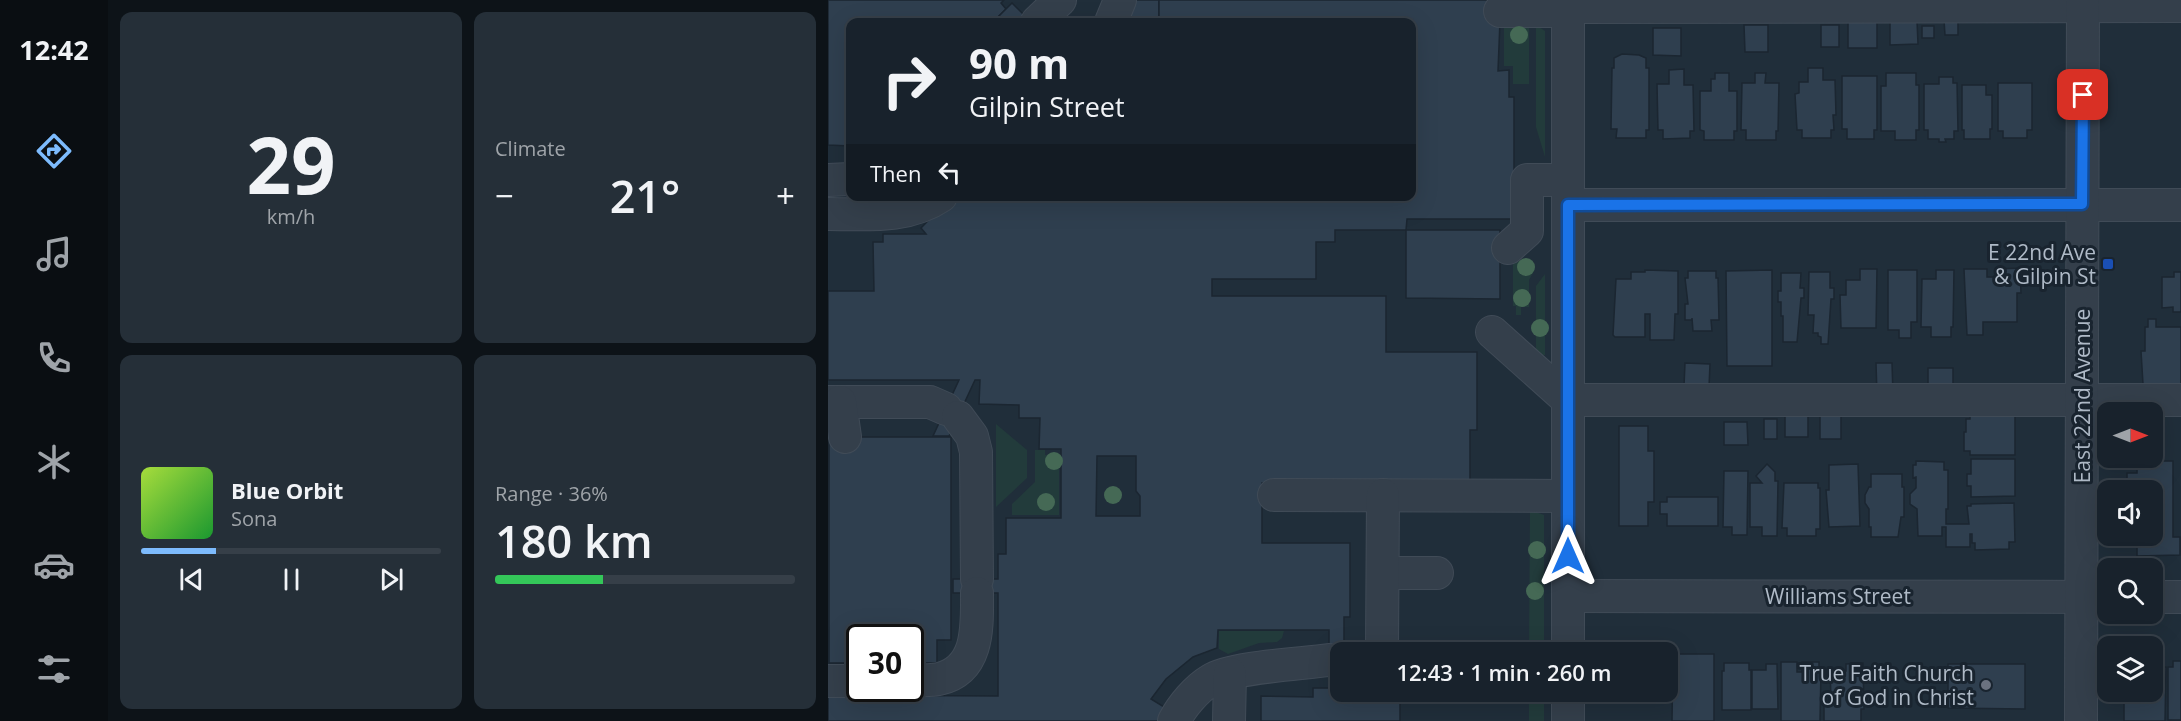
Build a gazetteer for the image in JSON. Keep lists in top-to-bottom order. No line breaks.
{"streets":{"street":["East 22nd Avenue","Williams Street"]},"crossings":[["East 22nd Avenue","Williams Street"]],"places":{"transit":["E 22nd Ave & Gilpin St"],"other":["True Faith Church of God in Christ"]},"north":"right","page":{"tabs":"12:42","tile":[["29","km/h"],"Climate",["Range · 36%","180 km"]],"turn":["90 m","Gilpin Street"],"then":"Then","heat":["−","21°","+"],"song":["Blue Orbit","Sona"],"limit":"30","trip":"12:43 · 1 min · 260 m"}}
